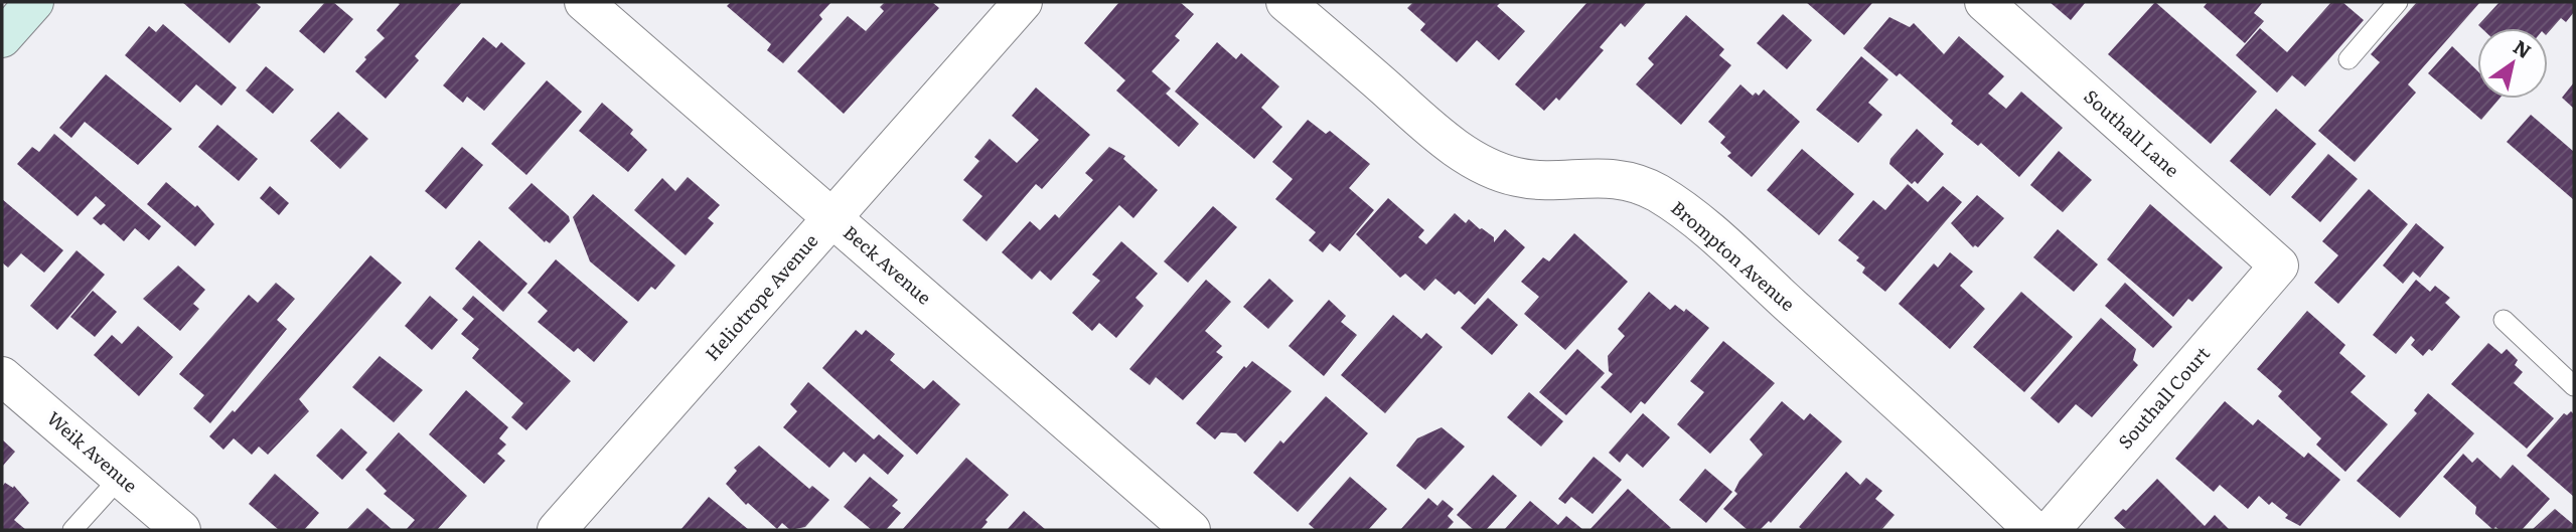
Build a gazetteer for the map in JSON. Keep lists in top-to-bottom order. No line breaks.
{"streets":{"street":["Southall Lane","Brompton Avenue","Beck Avenue","Heliotrope Avenue","Southall Court","Weik Avenue"]},"crossings":[["Southall Lane","Southall Court"],["Beck Avenue","Heliotrope Avenue"]],"north":"top right"}
